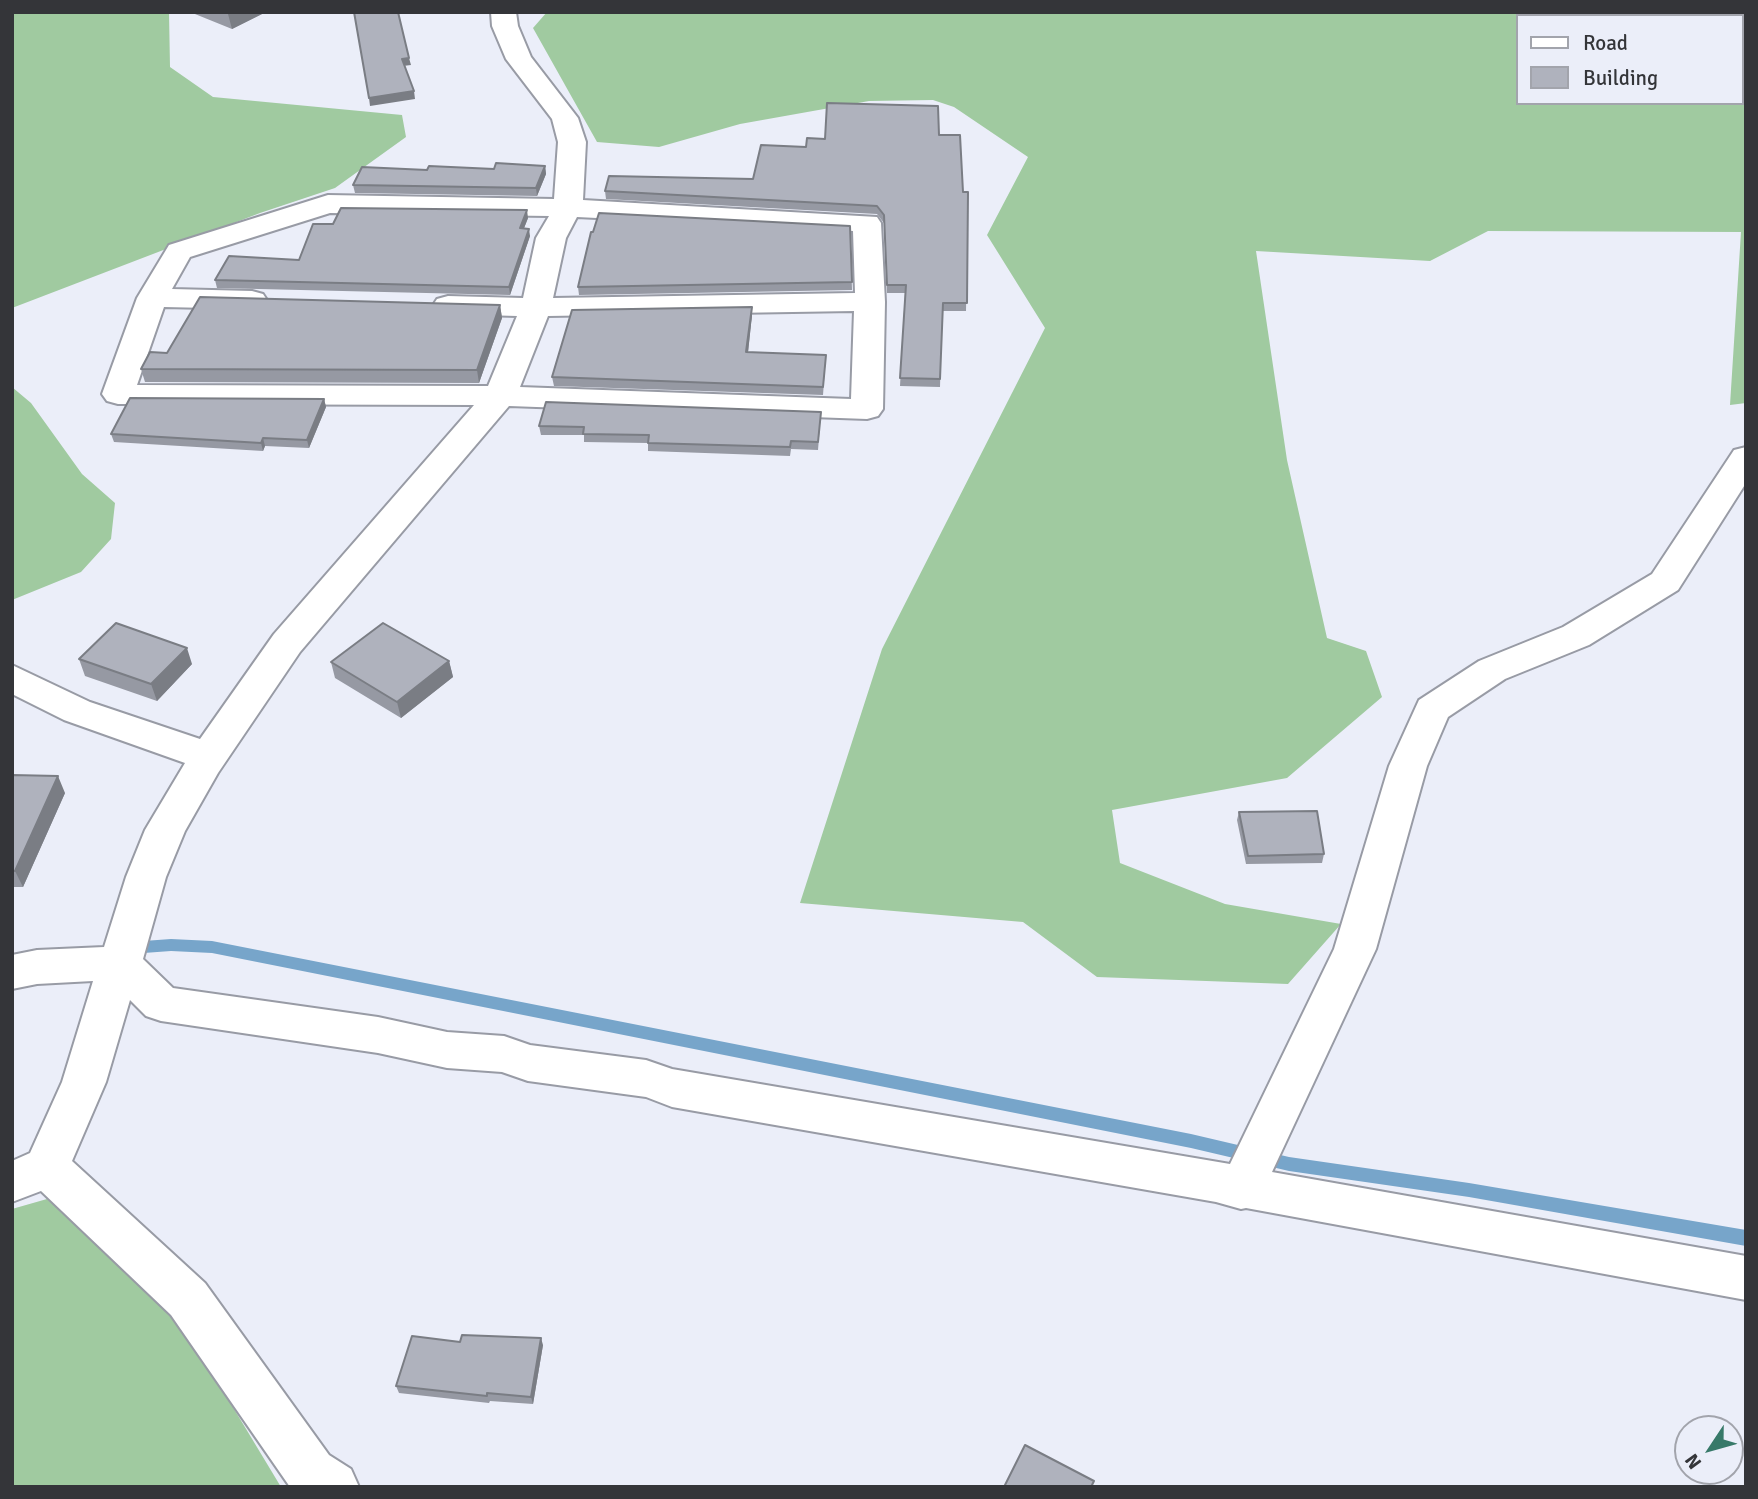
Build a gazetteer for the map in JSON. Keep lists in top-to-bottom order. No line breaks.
{"legend":["Road","Building"],"north":"bottom left"}
